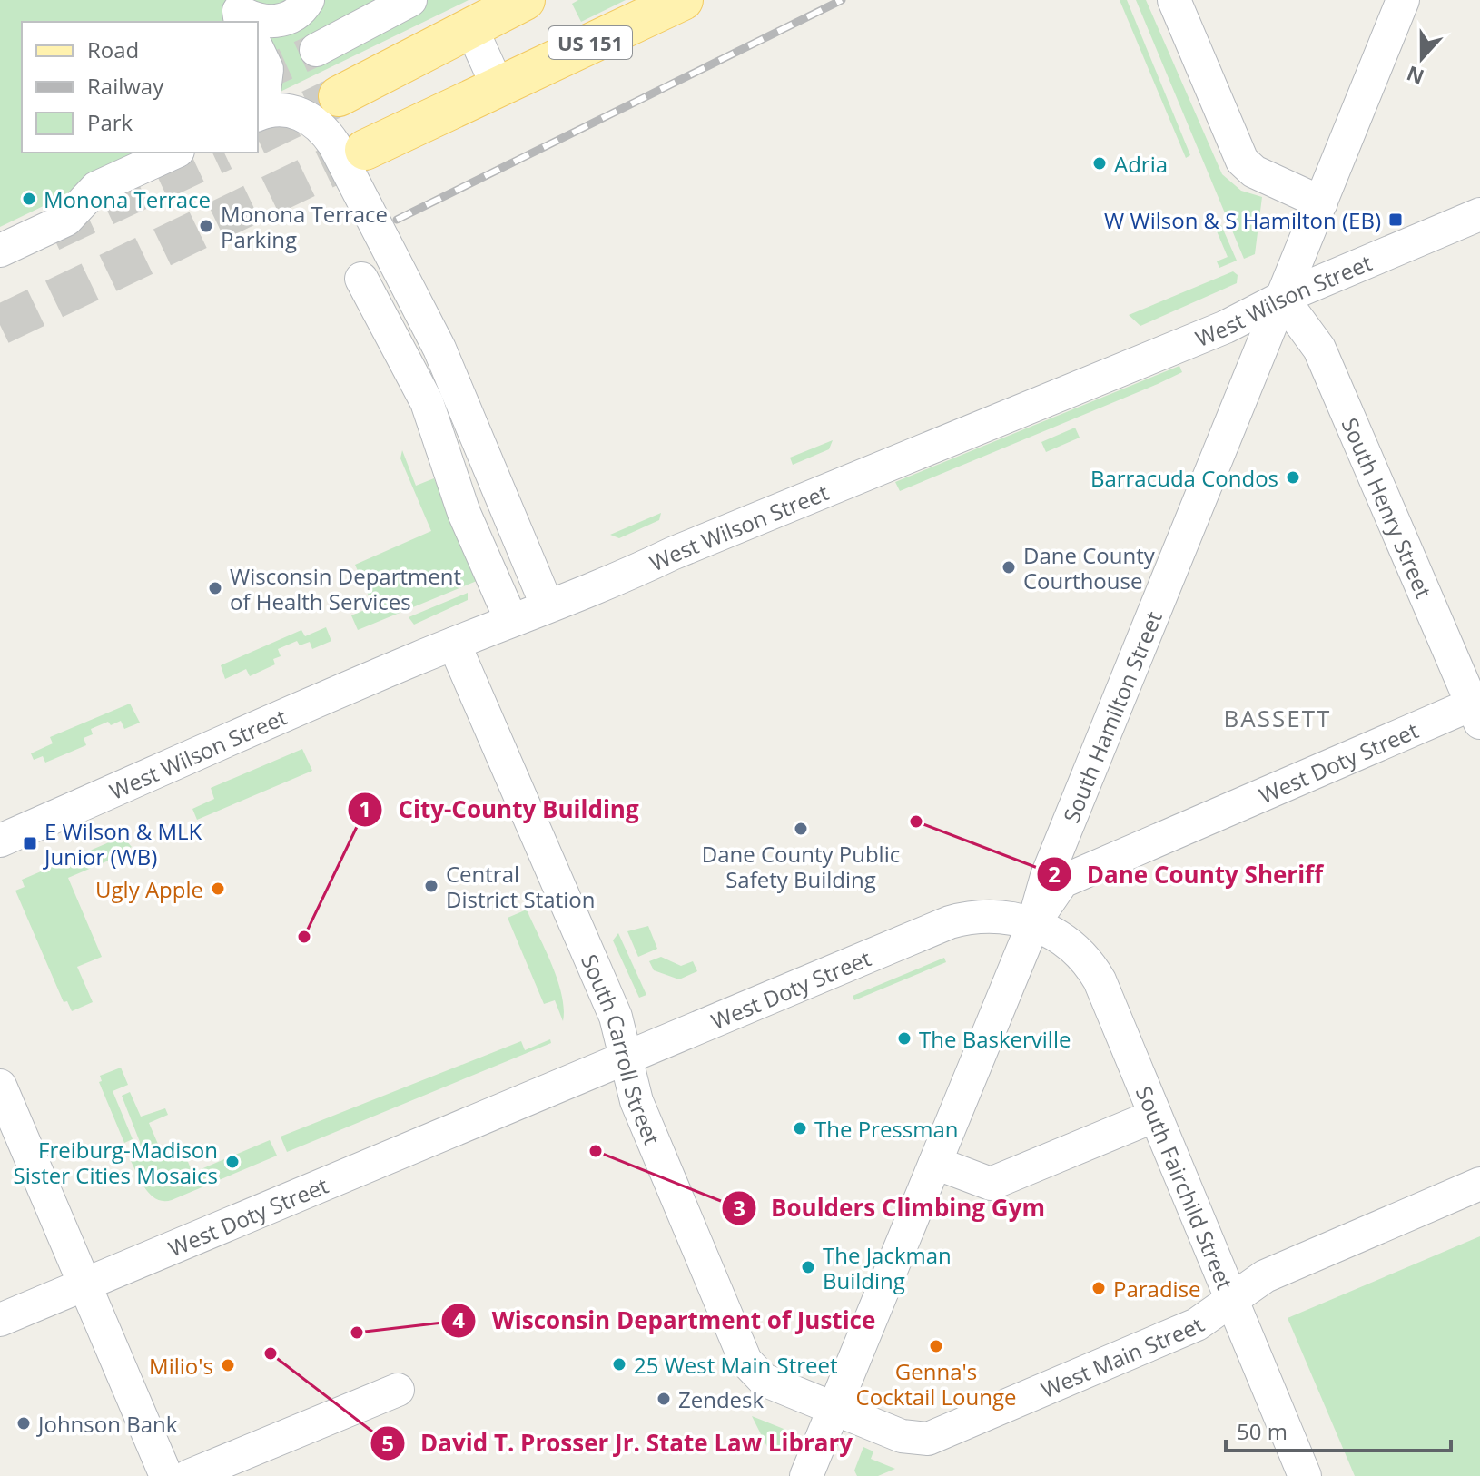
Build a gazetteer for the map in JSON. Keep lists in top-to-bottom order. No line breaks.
{"streets":{"main road":["US 151"],"street":["West Wilson Street","South Henry Street","South Hamilton Street","West Doty Street","South Carroll Street","South Fairchild Street","West Main Street"]},"crossings":[["West Wilson Street","South Henry Street"],["West Wilson Street","South Hamilton Street"],["West Wilson Street","South Carroll Street"],["South Henry Street","South Hamilton Street"],["South Henry Street","West Doty Street"],["South Hamilton Street","West Doty Street"],["South Hamilton Street","South Carroll Street"],["South Hamilton Street","South Fairchild Street"],["South Hamilton Street","West Main Street"],["West Doty Street","South Carroll Street"],["West Doty Street","South Fairchild Street"],["South Carroll Street","West Main Street"],["South Fairchild Street","West Main Street"]],"districts":["BASSETT"],"places":{"other":["Adria","Monona Terrace","Monona Terrace Parking","Barracuda Condos","Dane County Courthouse","Wisconsin Department of Health Services","Dane County Sheriff","Dane County Public Safety Building","Central District Station","Ugly Apple","City-County Building","The Baskerville","The Pressman","Boulders Climbing Gym","Freiburg-Madison Sister Cities Mosaics","The Jackman Building","Paradise","Wisconsin Department of Justice","Genna's Cocktail Lounge","David T. Prosser Jr. State Law Library","25 West Main Street","Milio's","Zendesk","Johnson Bank"],"transit":["W Wilson & S Hamilton (EB)","E Wilson & MLK Junior (WB)"]},"legend":["Road","Railway","Park"],"scale_bar":"50 m","north":"bottom"}
